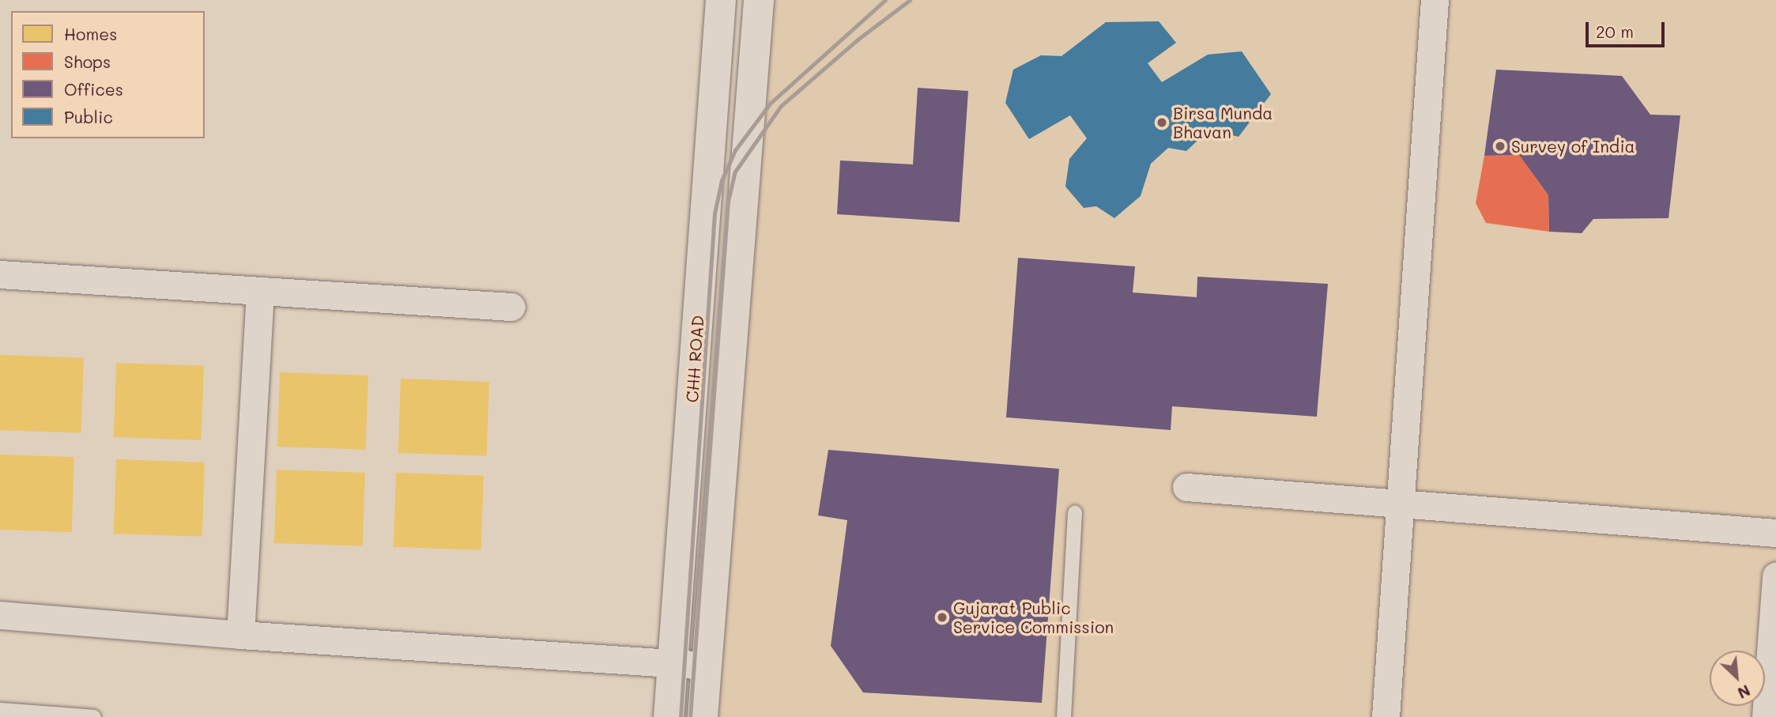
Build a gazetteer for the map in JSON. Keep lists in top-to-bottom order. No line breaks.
{"streets":{"street":["CHH ROAD"]},"places":["Birsa Munda Bhavan","Survey of India","Gujarat Public Service Commission"],"legend":["Homes","Shops","Offices","Public"],"scale_bar":"20 m","north":"bottom right"}
